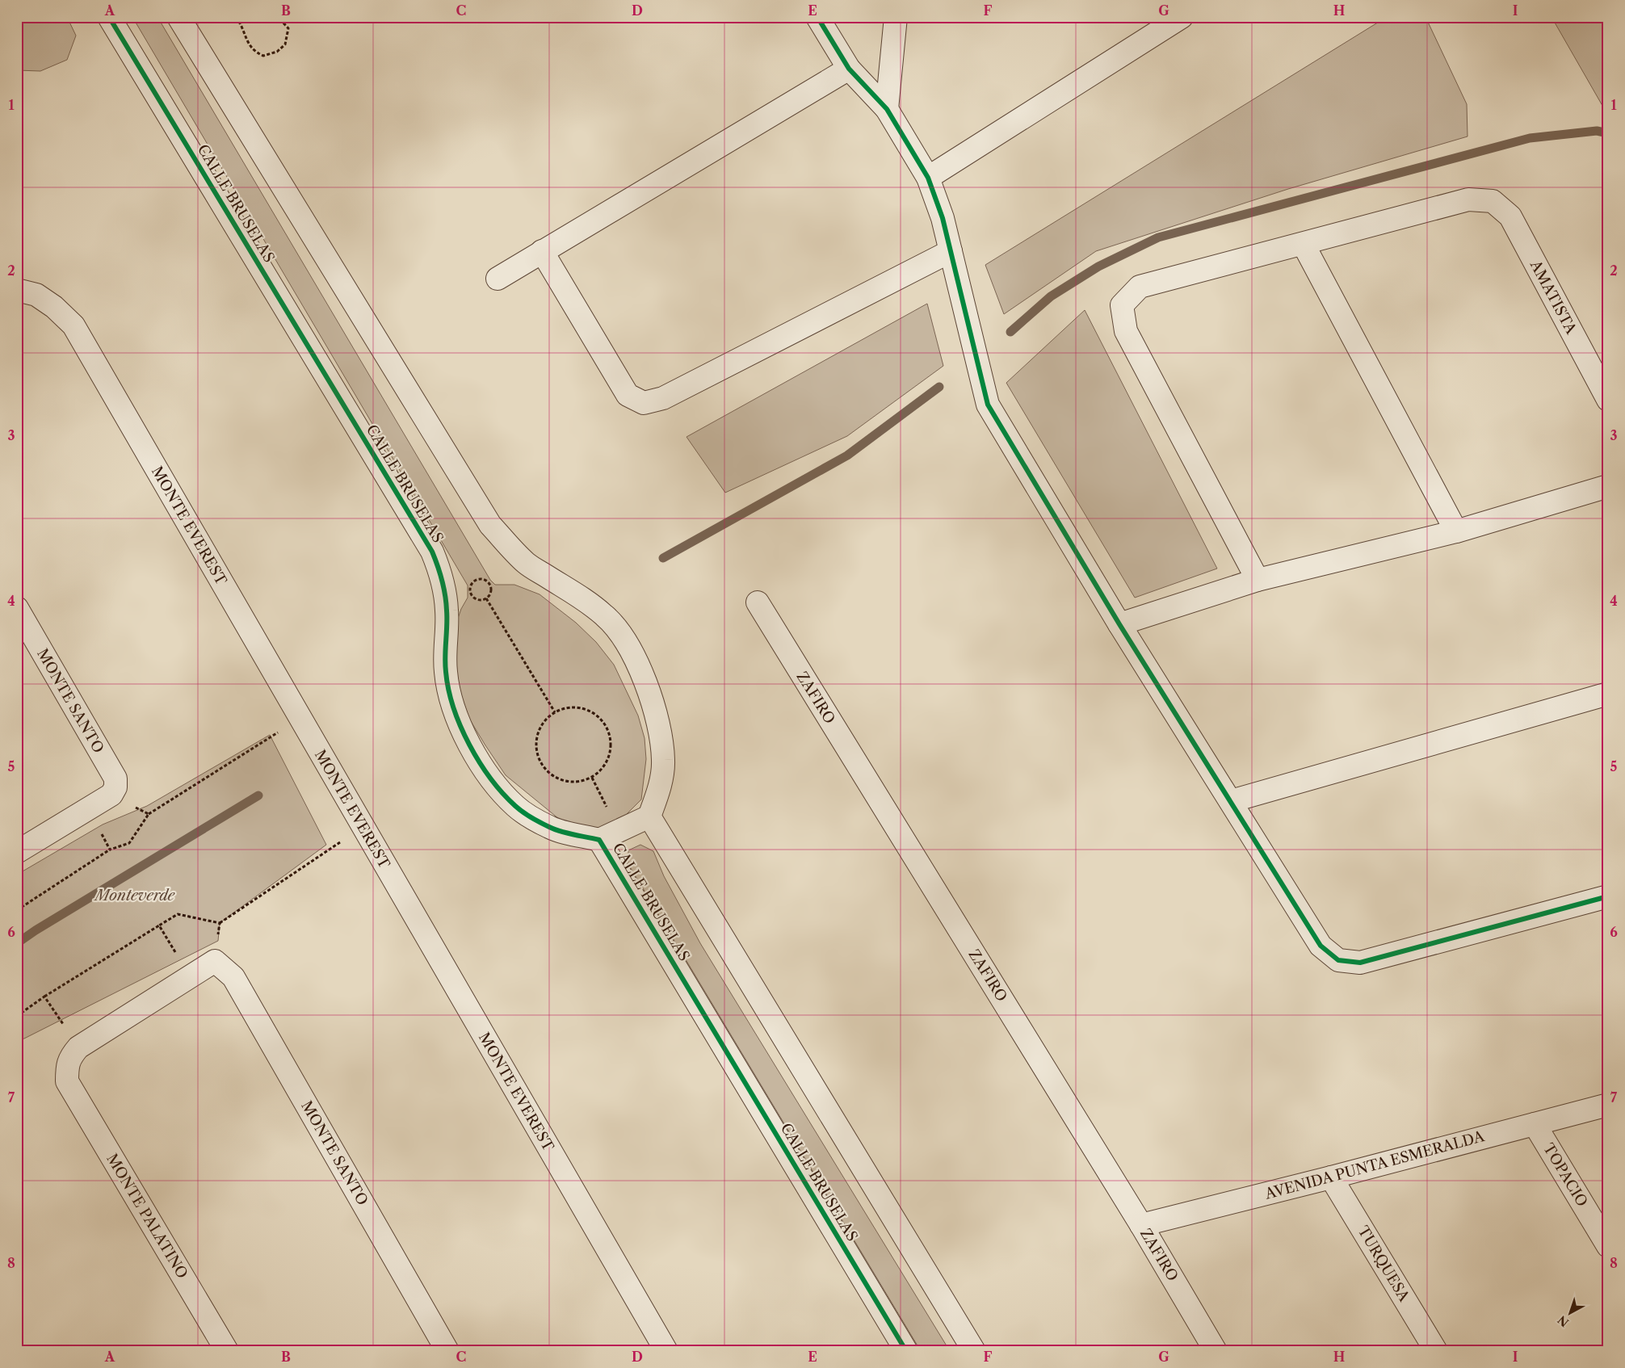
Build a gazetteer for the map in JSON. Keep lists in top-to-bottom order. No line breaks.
{"streets":{"street":["CALLE BRUSELAS","AMATISTA","MONTE EVEREST","ZAFIRO","MONTE SANTO","AVENIDA PUNTA ESMERALDA","TOPACIO","MONTE PALATINO","TURQUESA"]},"crossings":[["ZAFIRO","AVENIDA PUNTA ESMERALDA"],["AVENIDA PUNTA ESMERALDA","TOPACIO"],["AVENIDA PUNTA ESMERALDA","TURQUESA"]],"parks":["Monteverde"],"north":"bottom left","grid":{"columns":["A","B","C","D","E","F","G","H","I"],"rows":["1","2","3","4","5","6","7","8"]}}
